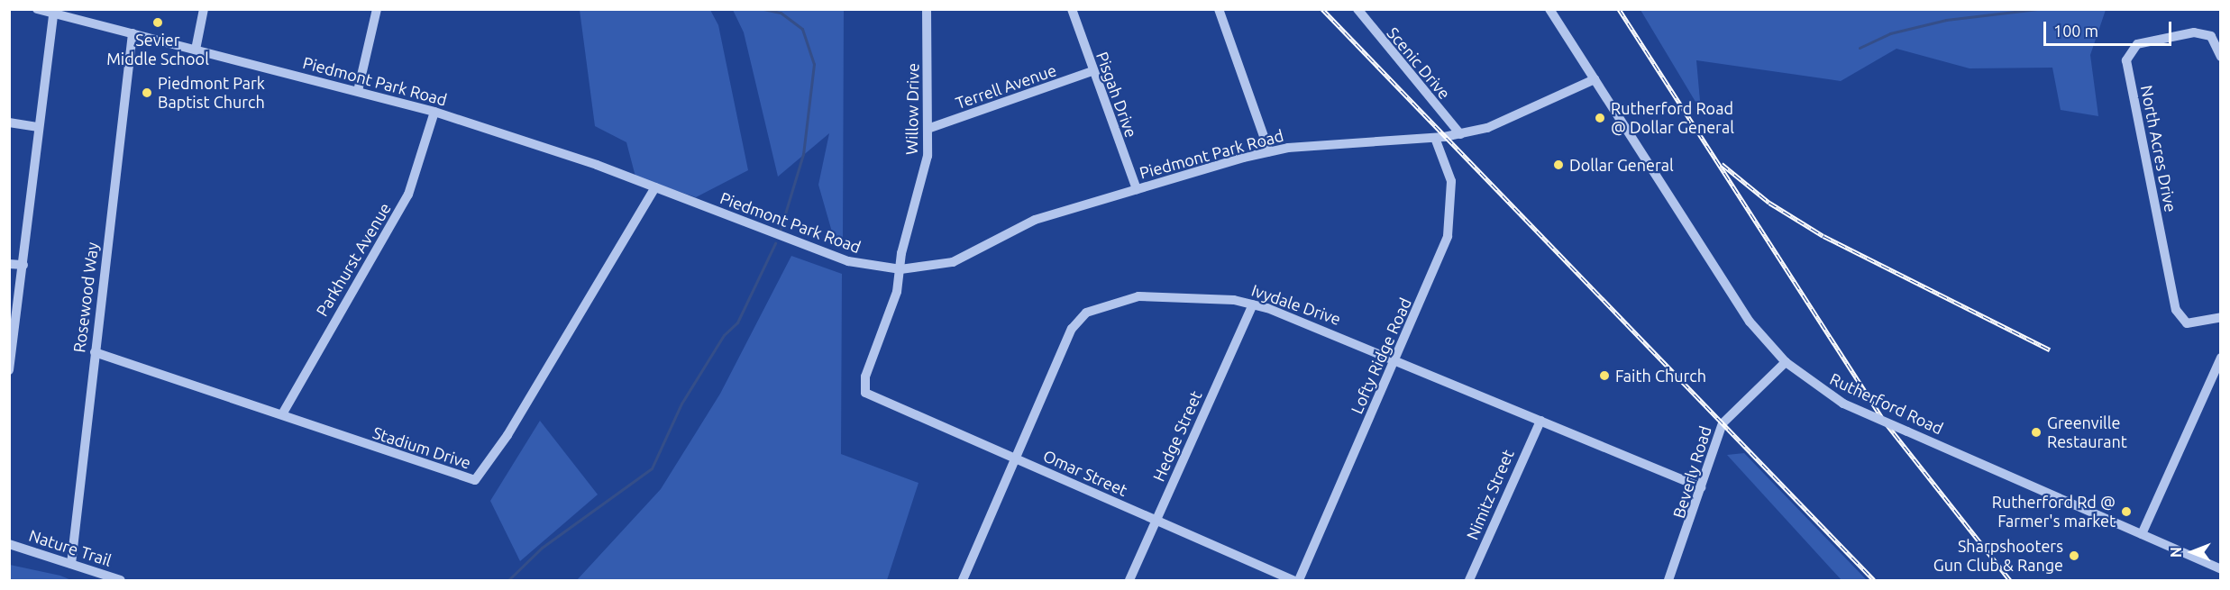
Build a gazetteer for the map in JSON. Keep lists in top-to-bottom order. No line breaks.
{"streets":{"street":["Scenic Drive","Piedmont Park Road","Terrell Avenue","Pisgah Drive","Willow Drive","North Acres Drive","Parkhurst Avenue","Rosewood Way","Ivydale Drive","Lofty Ridge Road","Rutherford Road","Hedge Street","Stadium Drive","Beverly Road","Omar Street","Nimitz Street","Nature Trail"]},"crossings":[["Scenic Drive","Piedmont Park Road"],["Piedmont Park Road","Pisgah Drive"],["Piedmont Park Road","Willow Drive"],["Piedmont Park Road","Parkhurst Avenue"],["Piedmont Park Road","Rosewood Way"],["Piedmont Park Road","Lofty Ridge Road"],["Piedmont Park Road","Rutherford Road"],["Piedmont Park Road","Stadium Drive"],["Terrell Avenue","Pisgah Drive"],["Terrell Avenue","Willow Drive"],["Willow Drive","Omar Street"],["Parkhurst Avenue","Stadium Drive"],["Rosewood Way","Stadium Drive"],["Rosewood Way","Nature Trail"],["Ivydale Drive","Lofty Ridge Road"],["Ivydale Drive","Hedge Street"],["Ivydale Drive","Beverly Road"],["Ivydale Drive","Omar Street"],["Ivydale Drive","Nimitz Street"],["Rutherford Road","Beverly Road"],["Hedge Street","Omar Street"]],"places":["Sevier Middle School","Piedmont Park Baptist Church","Rutherford Road @ Dollar General","Dollar General","Faith Church","Greenville Restaurant","Rutherford Rd @ Farmer's market","Sharpshooters Gun Club & Range"],"scale_bar":"100 m","north":"left"}
